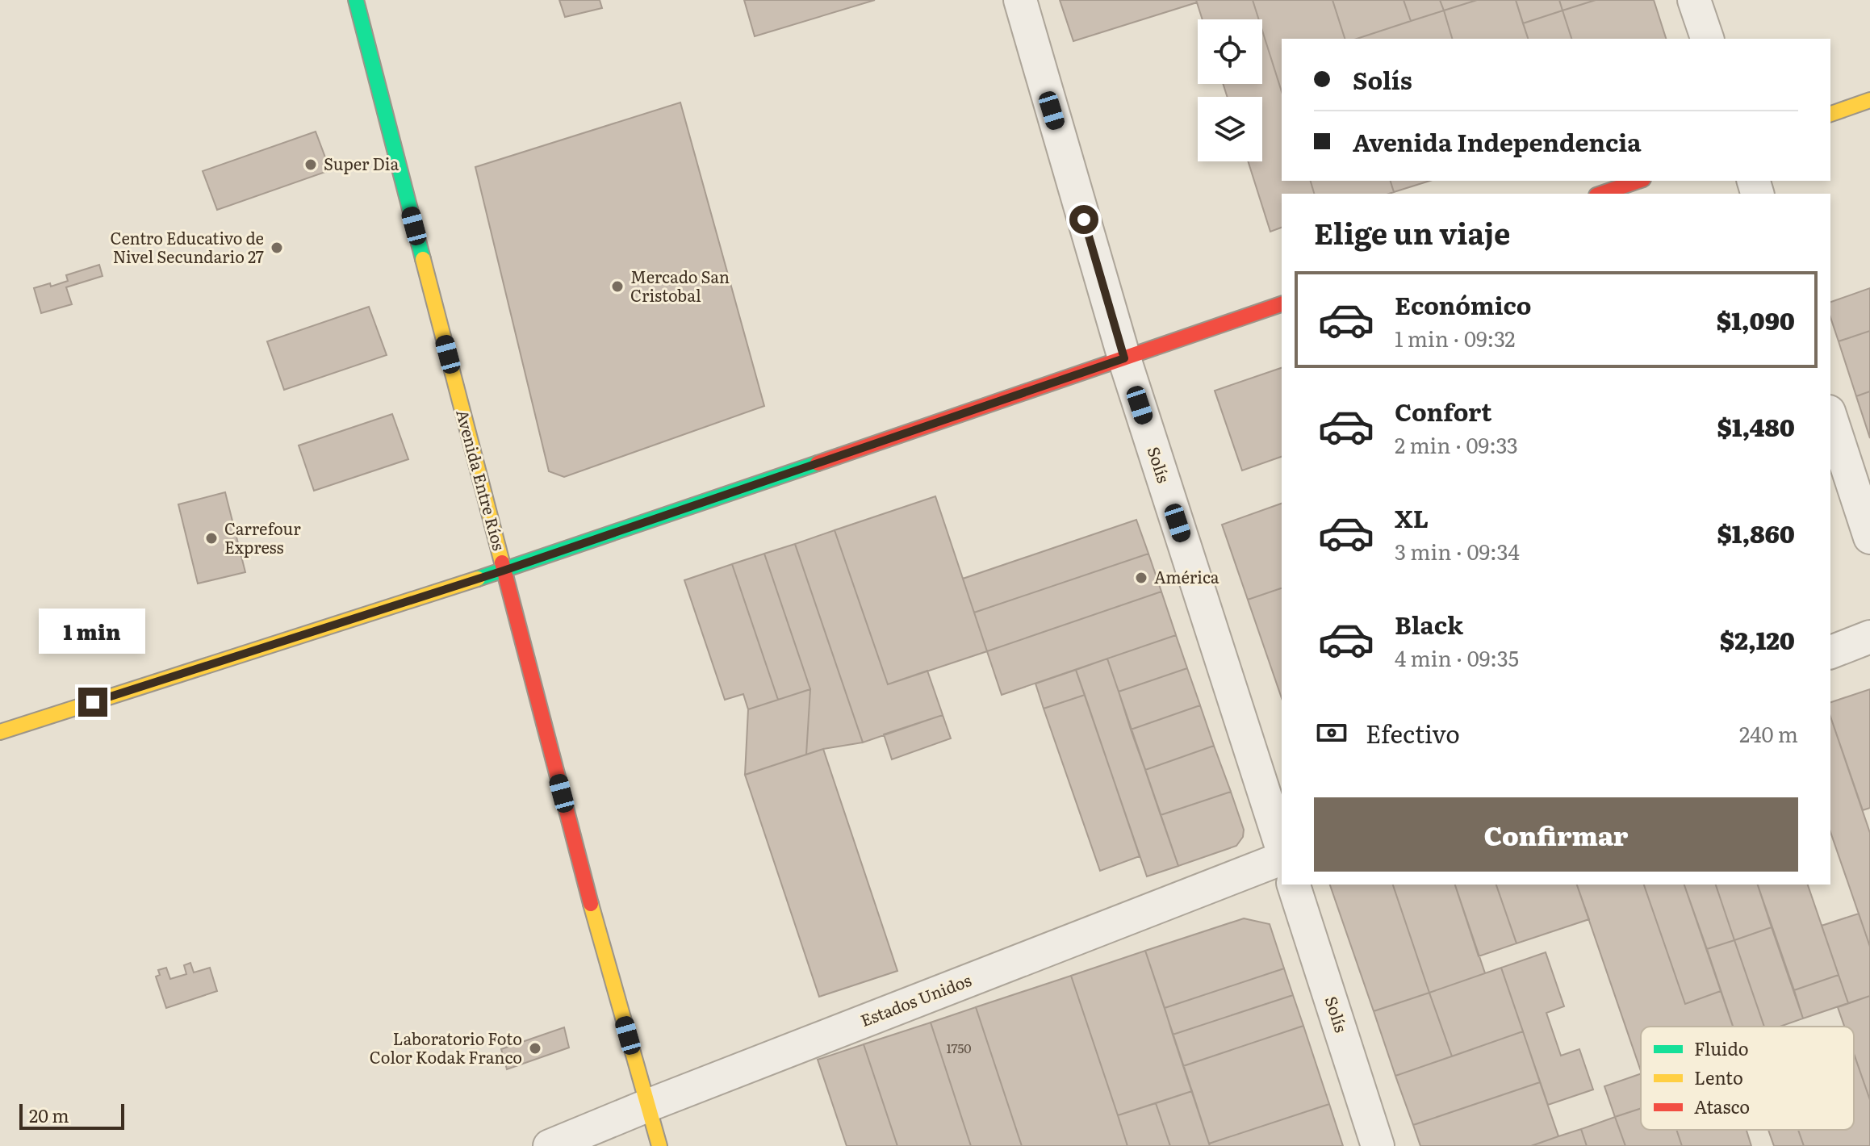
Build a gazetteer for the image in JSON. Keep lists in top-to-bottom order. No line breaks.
{"streets":{"main road":["Avenida Entre Ríos"],"street":["Solís","Estados Unidos"]},"crossings":[["Avenida Entre Ríos","Estados Unidos"]],"places":["Super Dia","Centro Educativo de Nivel Secundario 27","Mercado San Cristobal","Carrefour Express","América","Laboratorio Foto Color Kodak Franco"],"house_numbers":["1750"],"legend":["Fluido","Lento","Atasco"],"scale_bar":"20 m","page":{"banner":["Solís","Avenida Independencia"],"heading":"Elige un viaje","list":[{"name":"Económico","note":"1 min · 09:32","value":"$1,090"},{"name":"Confort","note":"2 min · 09:33","value":"$1,480"},{"name":"XL","note":"3 min · 09:34","value":"$1,860"},{"name":"Black","note":"4 min · 09:35","value":"$2,120"}],"bubble":"1 min","pay":["Efectivo","240 m"],"buttons":"Confirmar","scale":"20 m"}}
